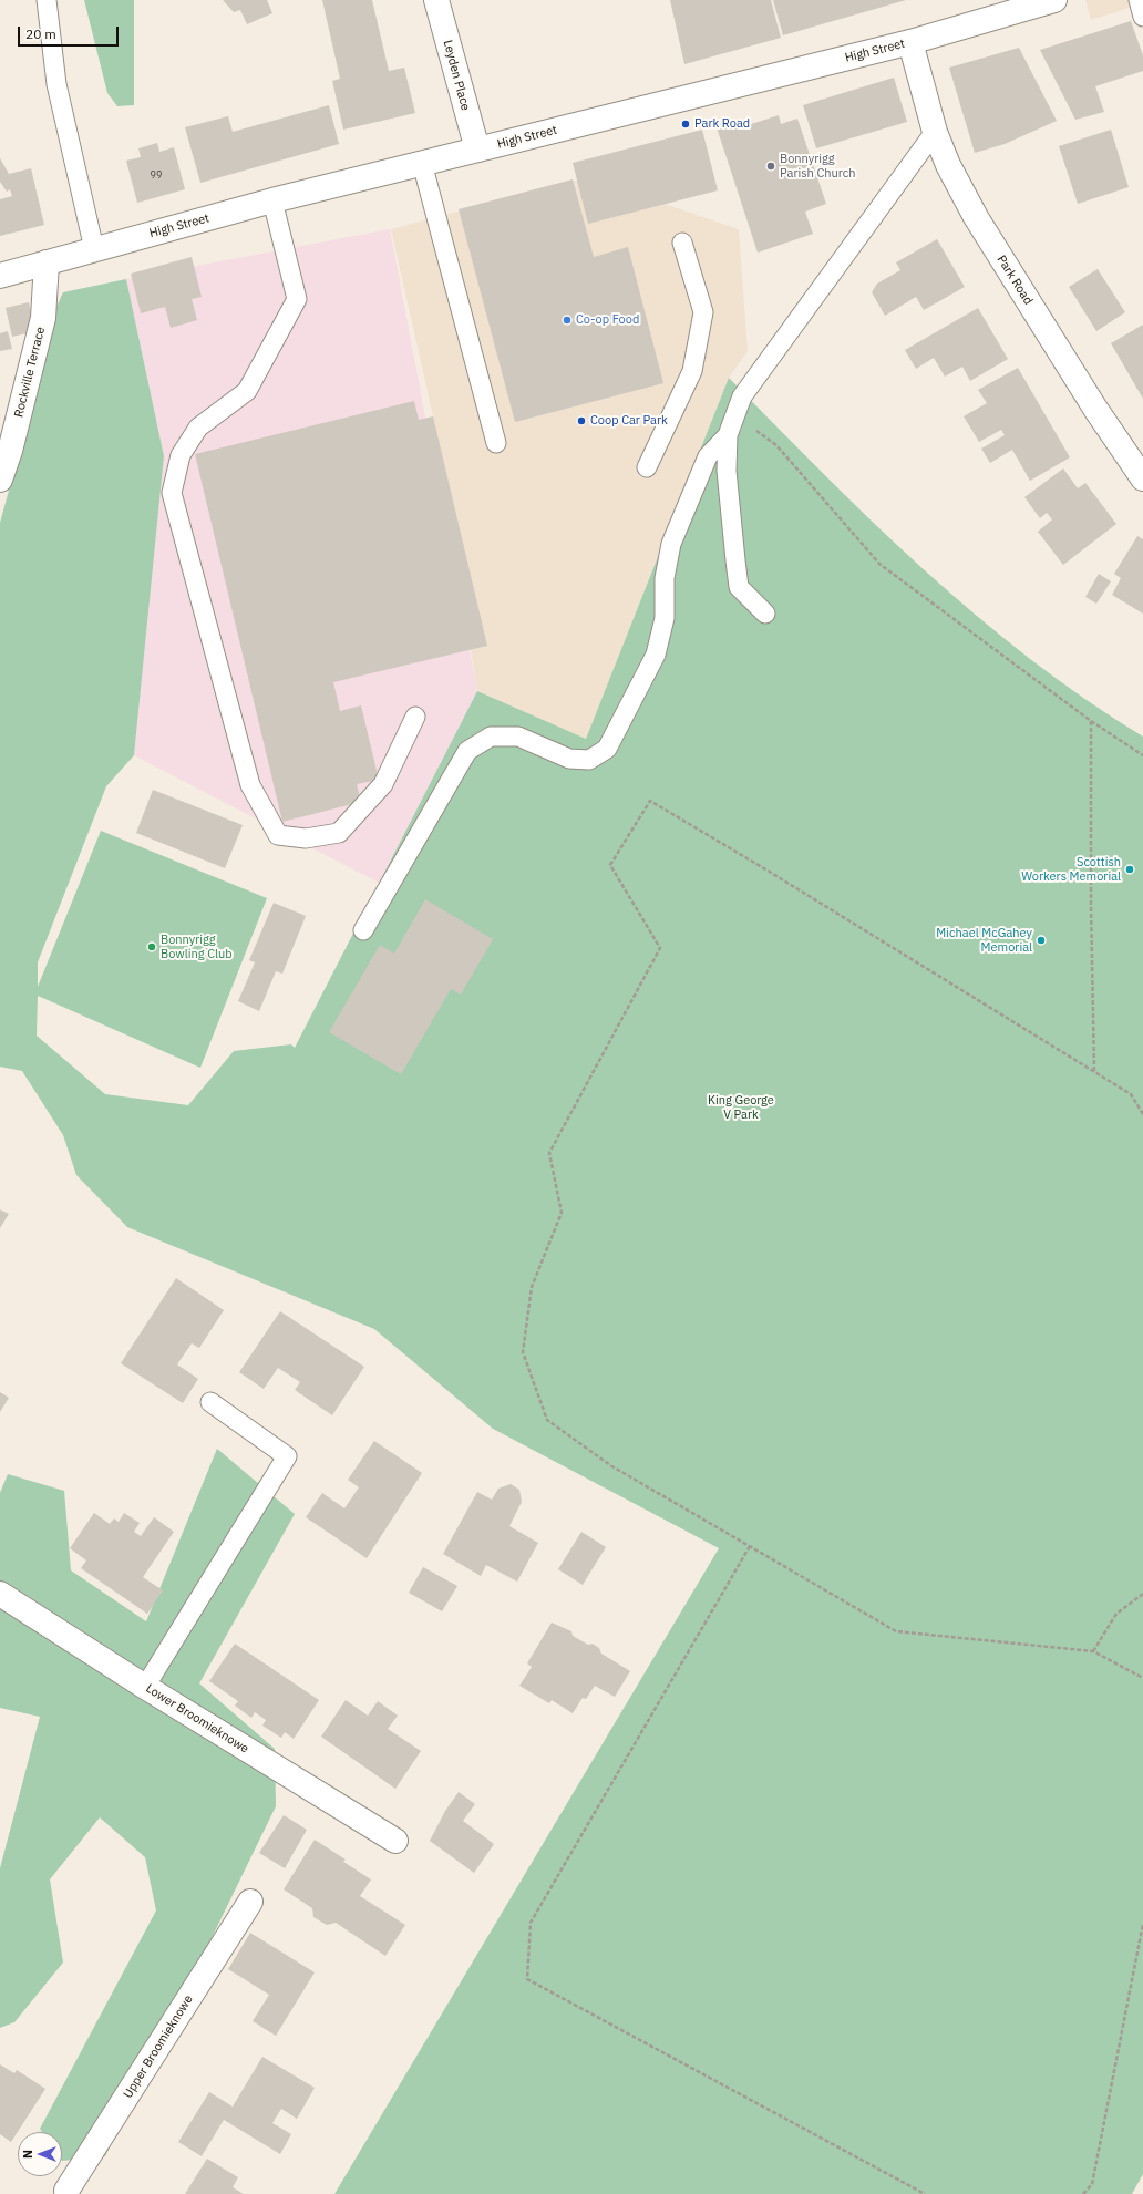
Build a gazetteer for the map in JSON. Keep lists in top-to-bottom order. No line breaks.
{"streets":{"street":["High Street","Leyden Place","Park Road","Rockville Terrace","Lower Broomieknowe","Upper Broomieknowe"]},"crossings":[["High Street","Leyden Place"],["High Street","Park Road"],["High Street","Rockville Terrace"]],"parks":["King George V Park"],"places":["Park Road","Bonnyrigg Parish Church","Co-op Food","Coop Car Park","Scottish Workers Memorial","Michael McGahey Memorial","Bonnyrigg Bowling Club"],"house_numbers":["99"],"scale_bar":"20 m","north":"left"}
